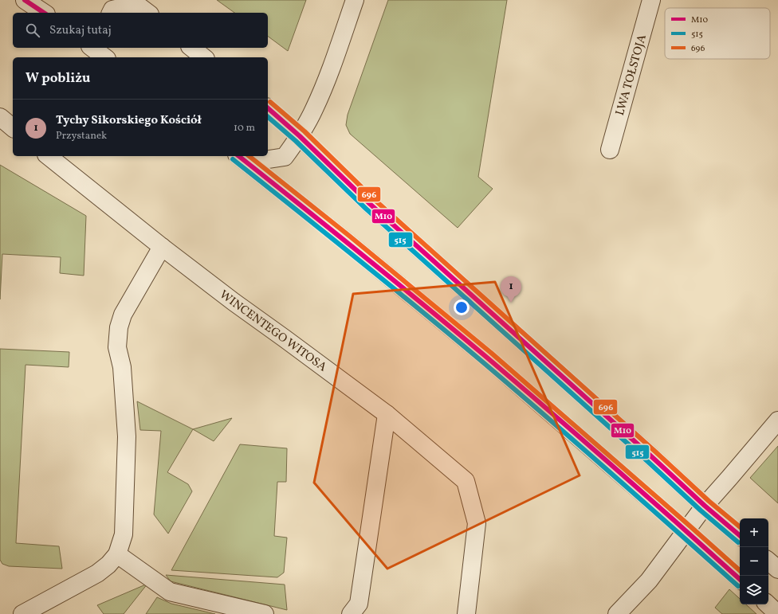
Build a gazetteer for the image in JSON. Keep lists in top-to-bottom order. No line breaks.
{"streets":{"street":["LWA TOŁSTOJA","WINCENTEGO WITOSA"]},"lines":["transit line M10","transit line 696","transit line 515"],"legend":["M10","515","696"],"page":{"search":"Szukaj tutaj","heading":"W pobliżu","list":[{"mark":"1","name":"Tychy Sikorskiego Kościół","note":"Przystanek","value":"10 m"}],"pins":"1","map_buttons":["+","−"]}}
